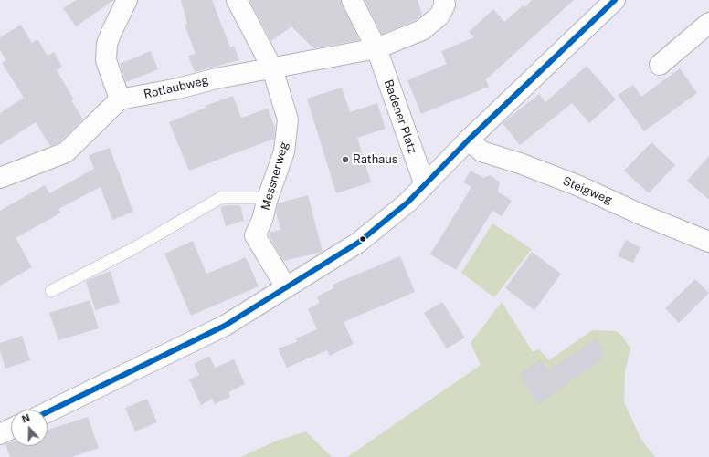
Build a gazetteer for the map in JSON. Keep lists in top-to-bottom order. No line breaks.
{"streets":{"street":["Rotlaubweg","Badener Platz","Messnerweg","Steigweg"]},"crossings":[["Rotlaubweg","Badener Platz"],["Rotlaubweg","Messnerweg"]],"places":["Rathaus"],"north":"top"}
